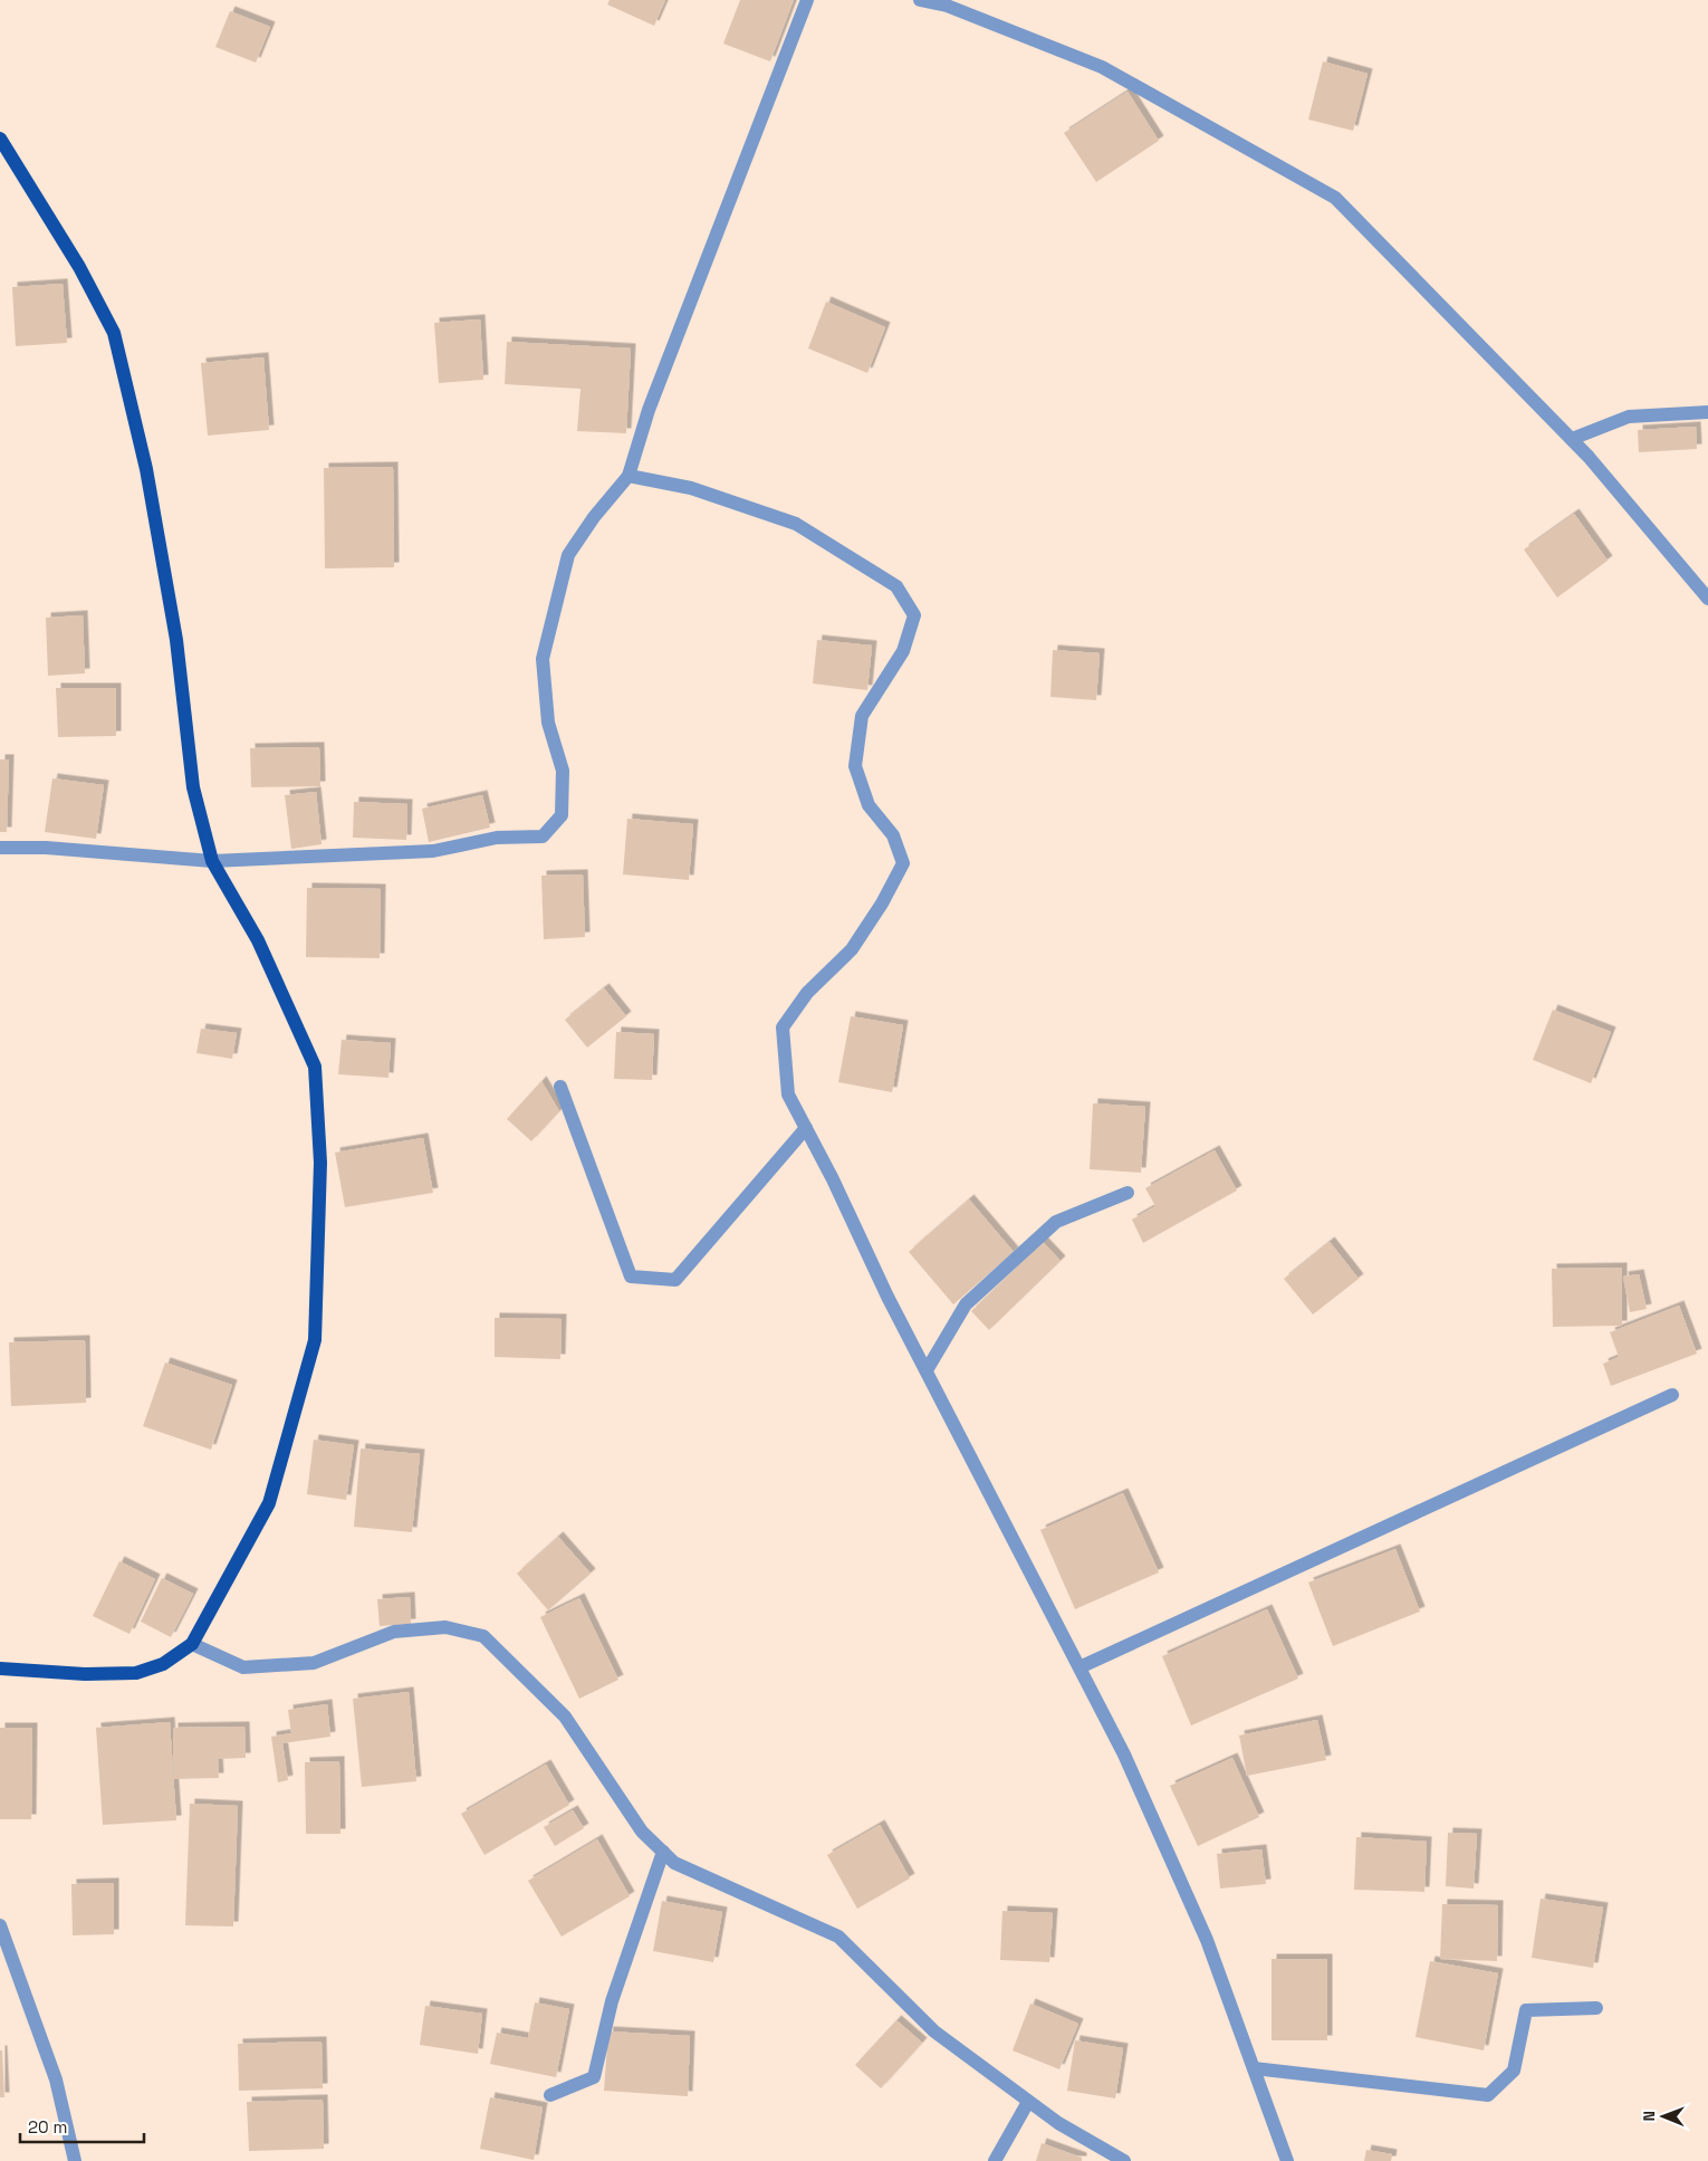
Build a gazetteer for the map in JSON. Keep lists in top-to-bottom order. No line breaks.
{"scale_bar":"20 m","north":"left"}
